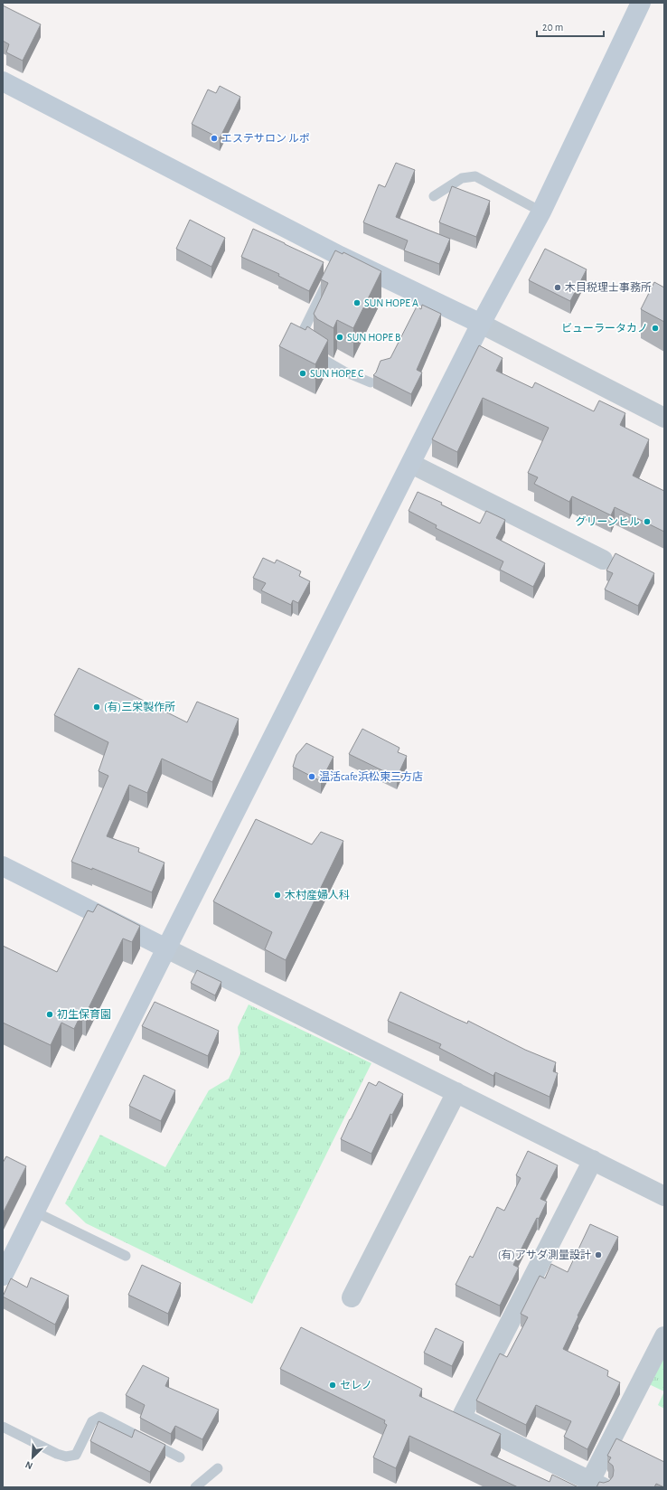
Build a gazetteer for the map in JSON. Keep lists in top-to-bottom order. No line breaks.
{"places":["エステサロン ルポ","木目税理士事務所","SUN HOPE A","ビューラータカノ","SUN HOPE B","SUN HOPE C","グリーンヒル","(有)三栄製作所","温活cafe浜松東三方店","木村産婦人科","初生保育園","(有)アサダ測量設計","セレノ"],"scale_bar":"20 m","north":"bottom left"}
